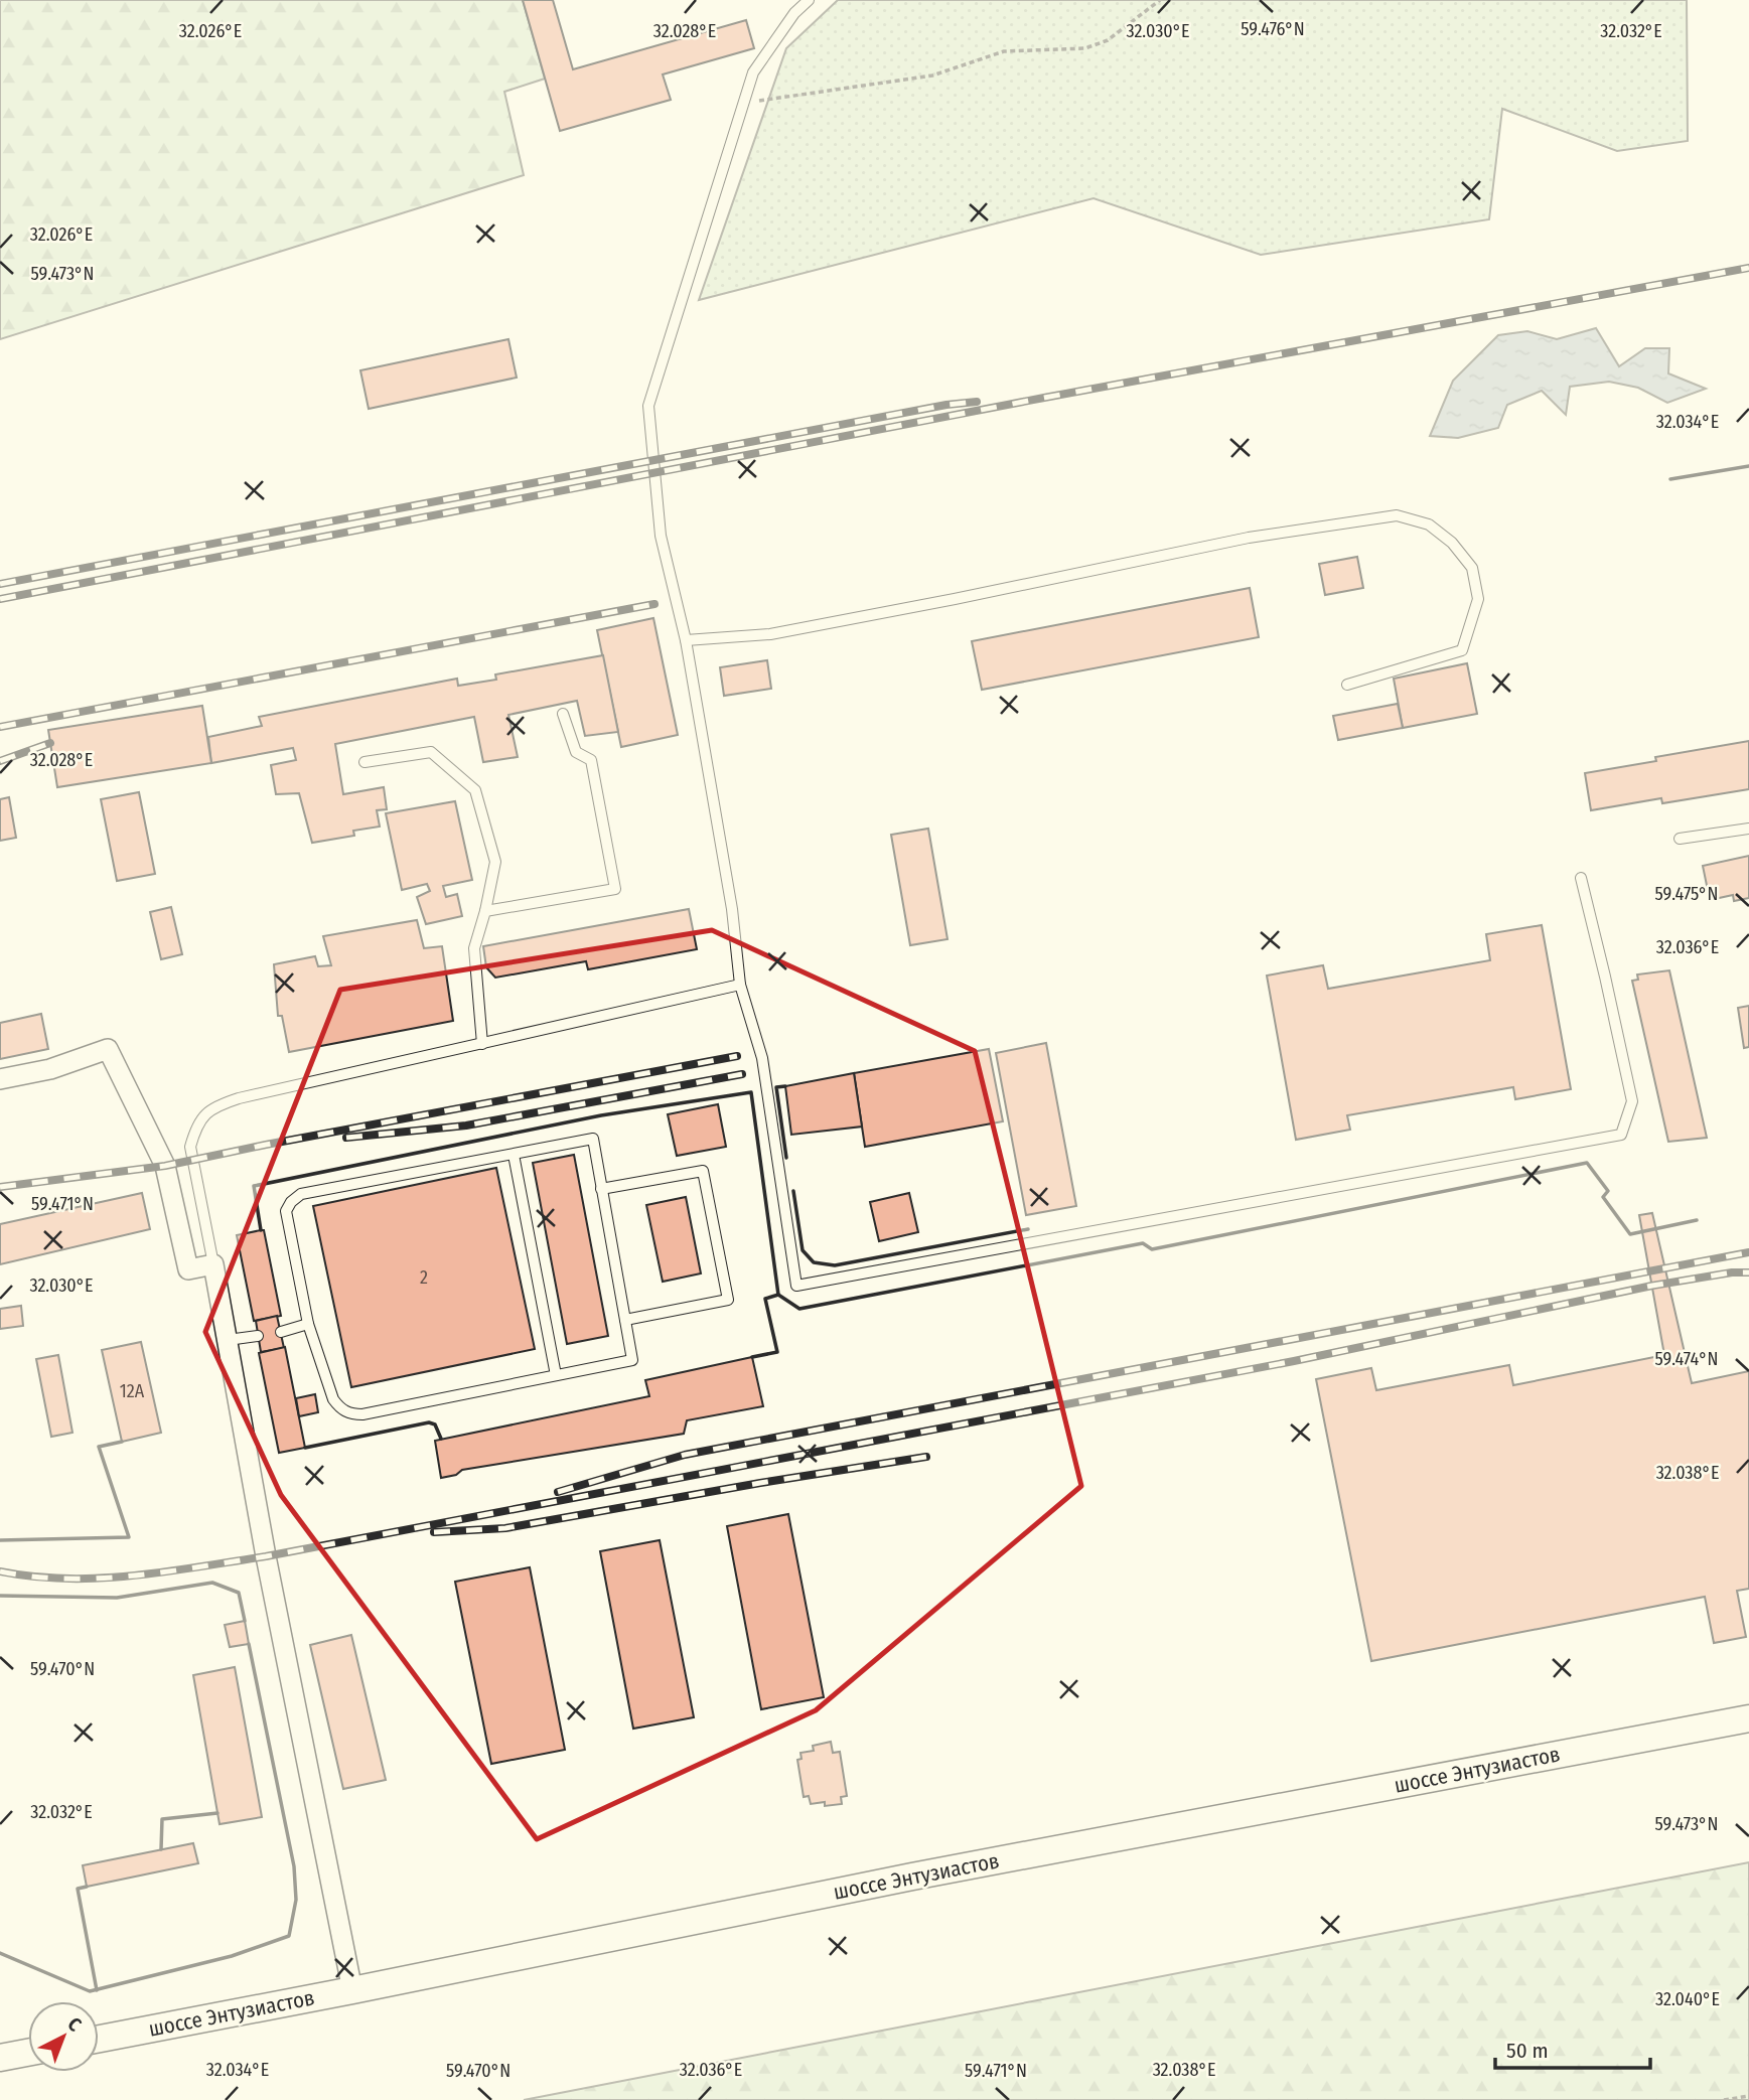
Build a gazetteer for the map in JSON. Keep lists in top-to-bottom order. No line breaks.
{"streets":{"main road":["шоссе Энтузиастов"]},"house_numbers":["2","12А"],"scale_bar":"50 m","north":"top right","coordinates":["59.476°N","32.026°E","32.028°E","32.030°E","32.032°E","59.473°N","32.034°E","59.475°N","32.036°E","59.471°N","59.474°N","32.038°E","59.470°N","32.040°E"]}
